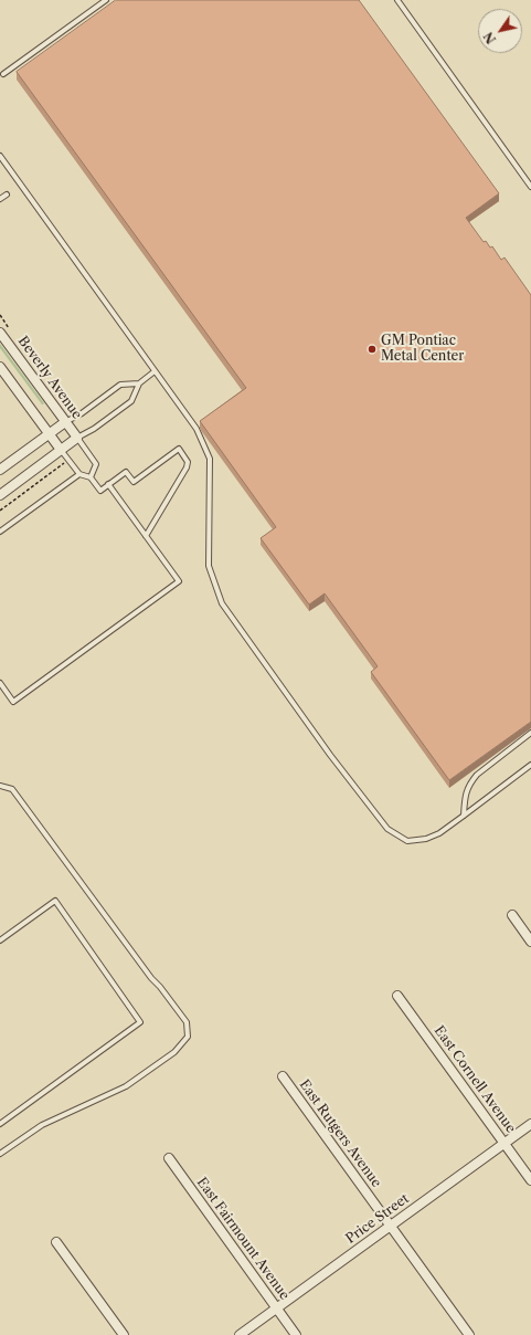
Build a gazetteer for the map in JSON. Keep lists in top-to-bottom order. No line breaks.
{"streets":{"street":["Beverly Avenue","East Cornell Avenue","East Rutgers Avenue","Price Street","East Fairmount Avenue"]},"crossings":[["East Cornell Avenue","Price Street"],["East Rutgers Avenue","Price Street"],["Price Street","East Fairmount Avenue"]],"places":["GM Pontiac Metal Center"],"north":"bottom left"}
